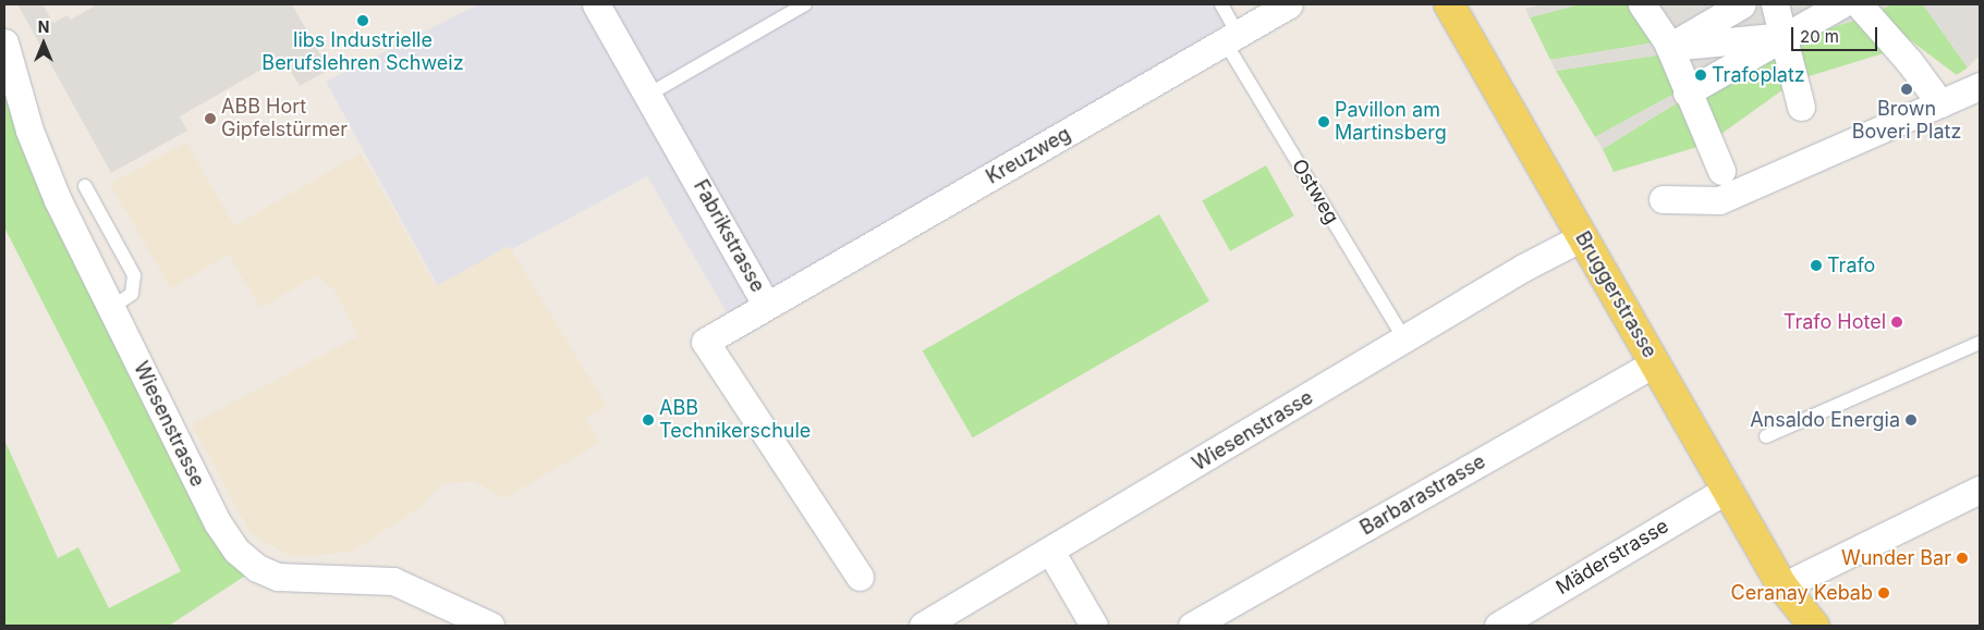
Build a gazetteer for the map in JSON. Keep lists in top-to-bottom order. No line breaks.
{"streets":{"main road":["Bruggerstrasse"],"street":["Kreuzweg","Fabrikstrasse","Wiesenstrasse","Barbarastrasse","Mäderstrasse"],"lane":["Ostweg"]},"crossings":[["Kreuzweg","Ostweg"],["Kreuzweg","Fabrikstrasse"],["Ostweg","Wiesenstrasse"],["Bruggerstrasse","Wiesenstrasse"],["Bruggerstrasse","Barbarastrasse"],["Bruggerstrasse","Mäderstrasse"]],"places":["libs Industrielle Berufslehren Schweiz","Trafoplatz","Brown Boveri Platz","ABB Hort Gipfelstürmer","Pavillon am Martinsberg","Trafo","Trafo Hotel","ABB Technikerschule","Ansaldo Energia","Wunder Bar","Ceranay Kebab"],"scale_bar":"20 m","north":"top"}
